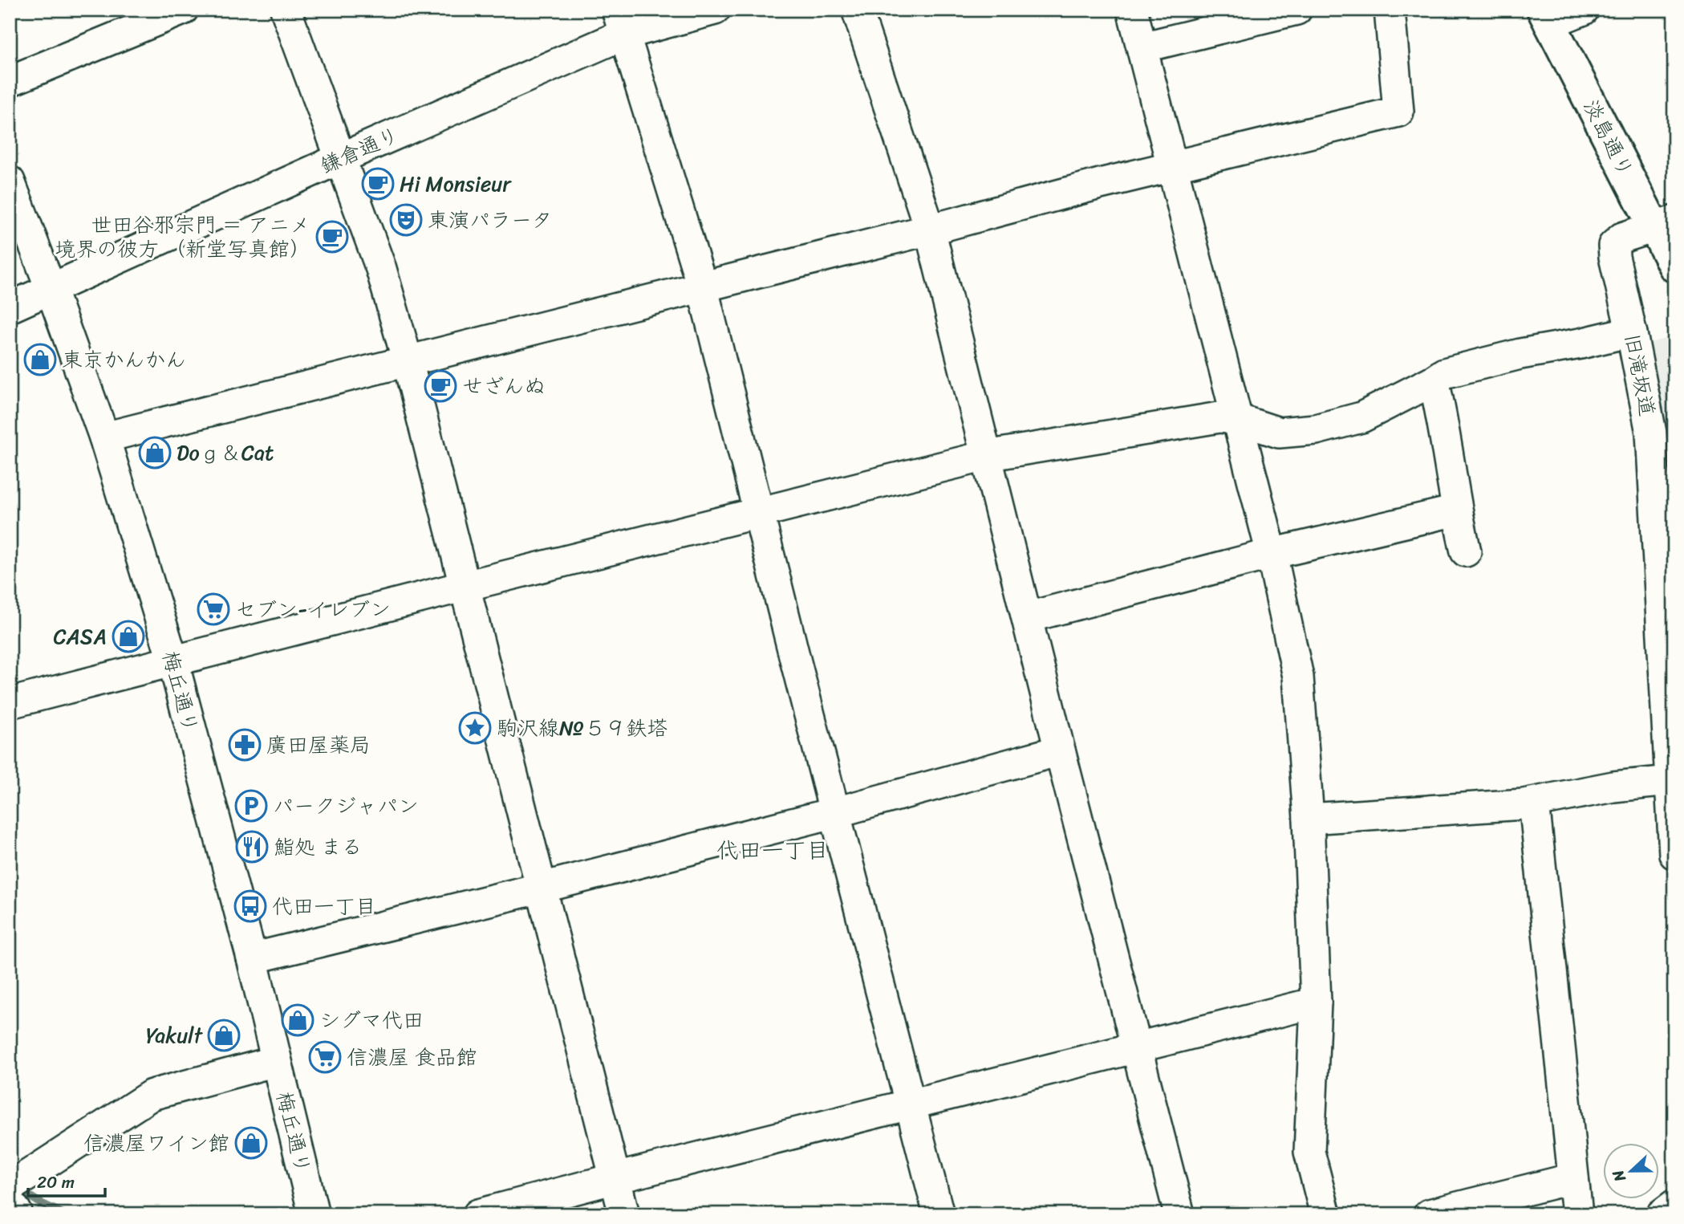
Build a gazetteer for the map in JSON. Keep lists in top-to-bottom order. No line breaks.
{"streets":{"main road":["淡島通り"],"street":["鎌倉通り","旧滝坂道","梅丘通り"]},"crossings":[["淡島通り","旧滝坂道"],["鎌倉通り","梅丘通り"]],"districts":["代田一丁目"],"places":{"cafe":["Hi Monsieur","世田谷邪宗門 ＝ アニメ 境界の彼方 （新堂写真館）","せざんぬ"],"theatre":["東演パラータ"],"shop":["東京かんかん","Doｇ＆Cat","CASA","シグマ代田","Yakult","信濃屋ワイン館"],"supermarket":["セブン-イレブン","信濃屋 食品館"],"place":["駒沢線№５９鉄塔"],"pharmacy":["廣田屋薬局"],"parking":["パークジャパン"],"restaurant":["鮨処 まる"],"bus stop":["代田一丁目"]},"scale_bar":"20 m","north":"left"}
